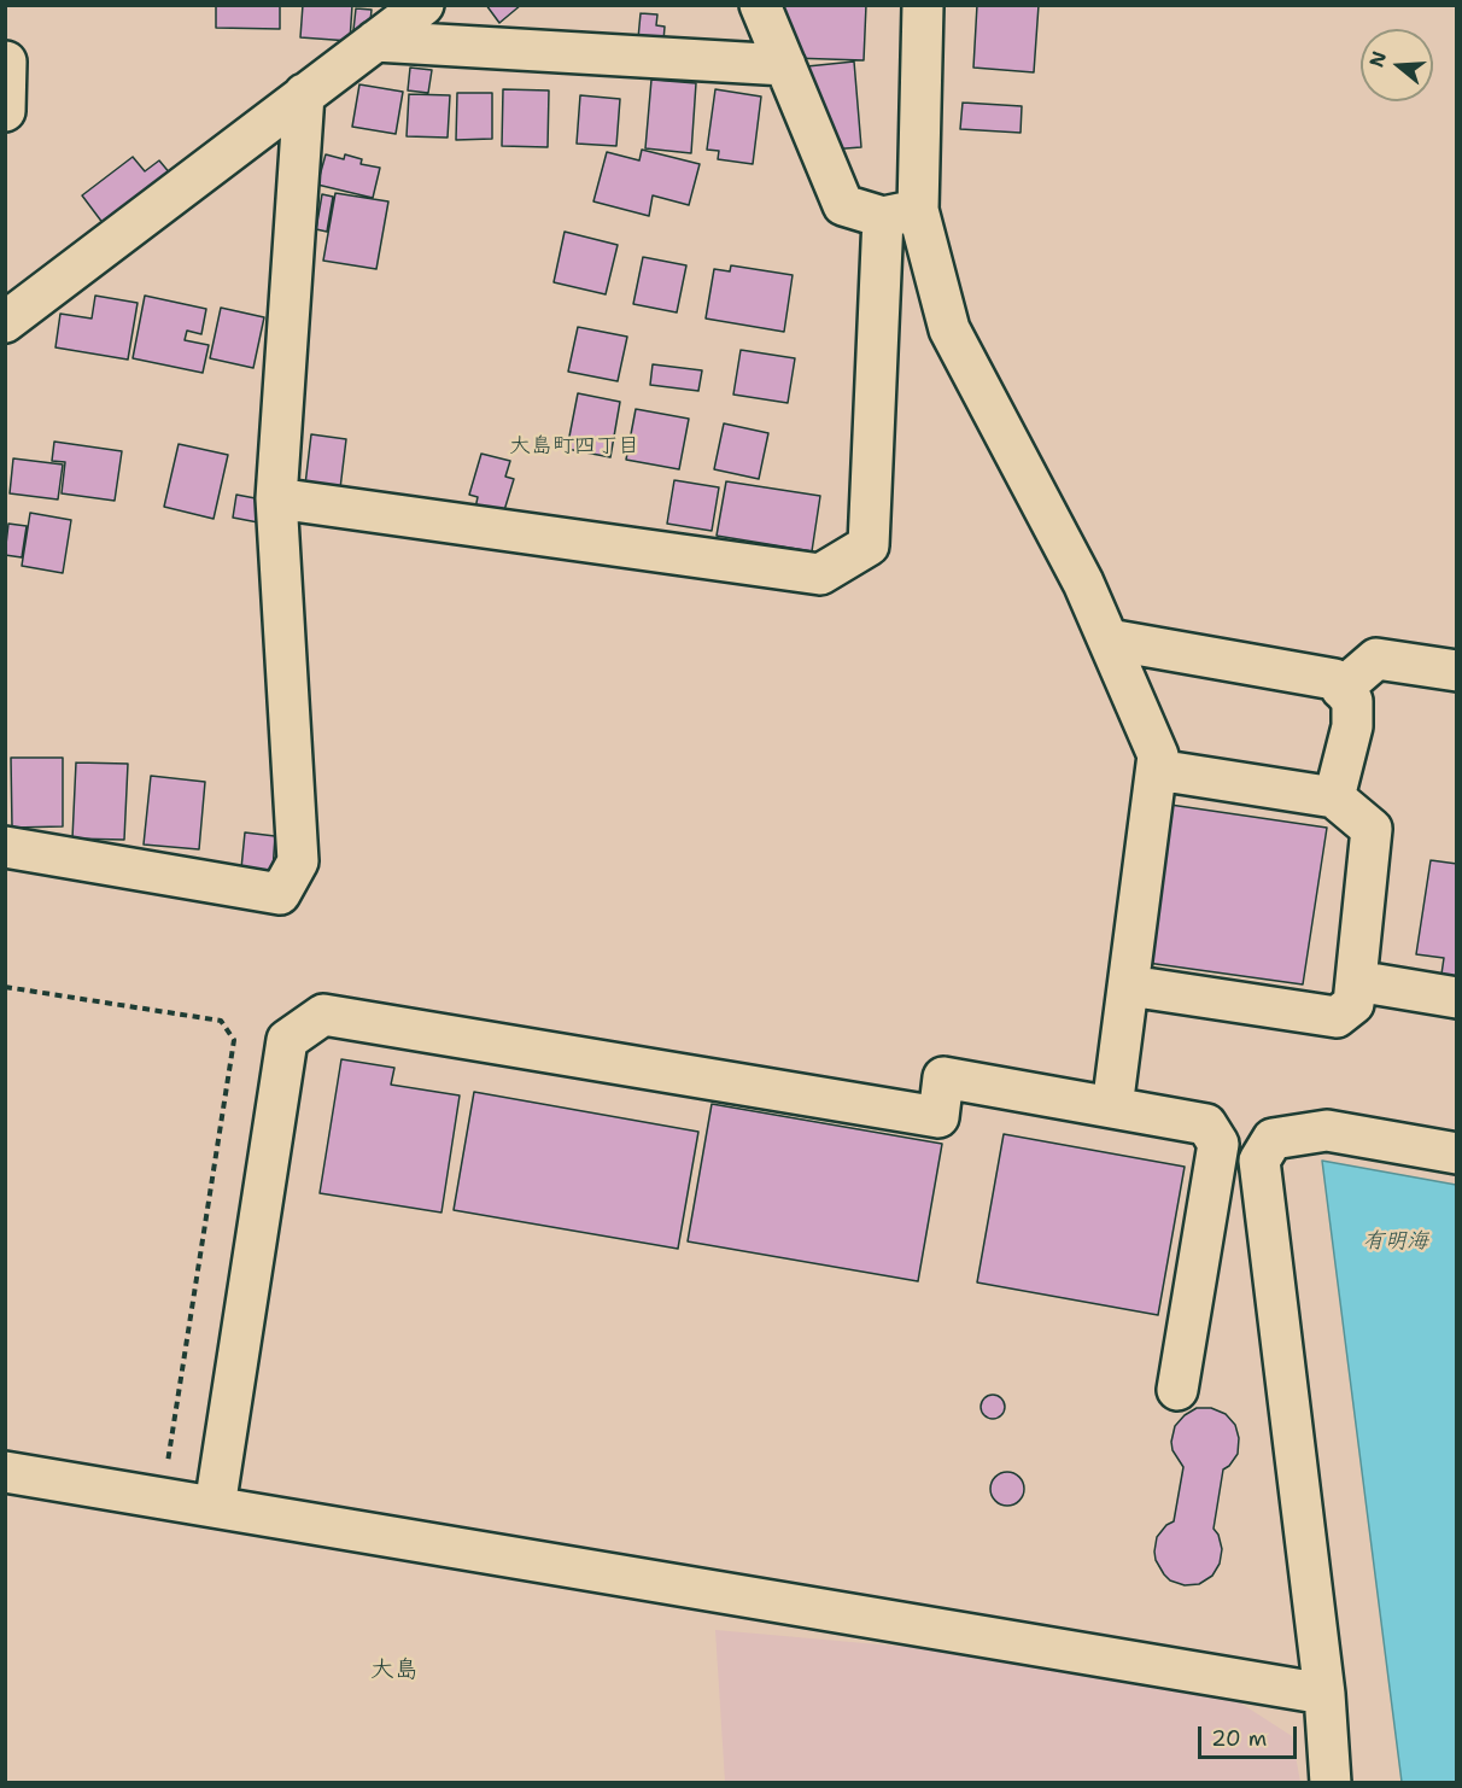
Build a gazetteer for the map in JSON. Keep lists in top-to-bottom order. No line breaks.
{"districts":["大島町四丁目","大島"],"water":["有明海"],"scale_bar":"20 m","north":"left"}
